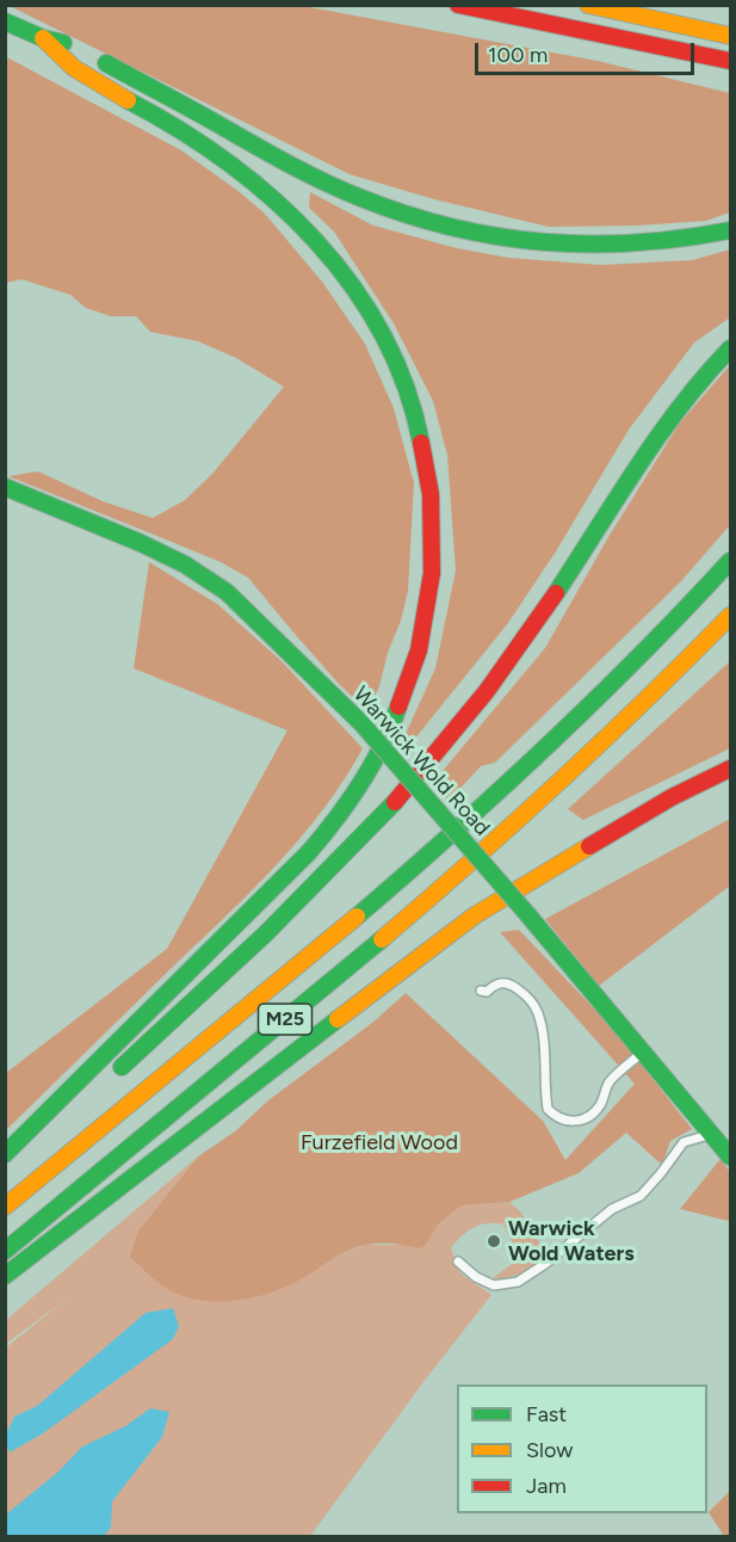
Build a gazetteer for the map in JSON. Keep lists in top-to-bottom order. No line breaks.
{"streets":{"main road":["Warwick Wold Road","M25"]},"parks":["Furzefield Wood"],"places":["Warwick Wold Waters"],"legend":["Fast","Slow","Jam"],"scale_bar":"100 m"}
